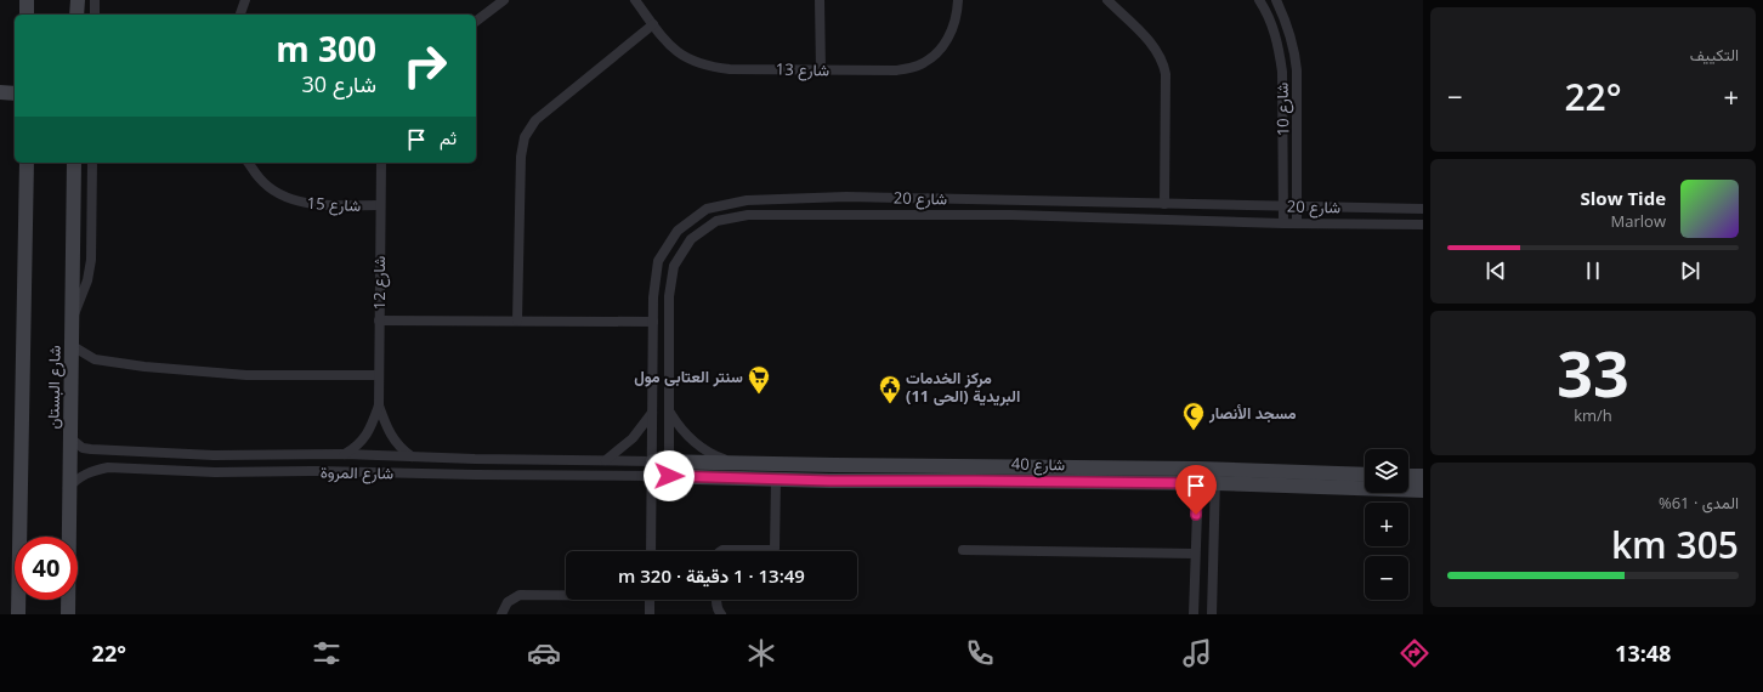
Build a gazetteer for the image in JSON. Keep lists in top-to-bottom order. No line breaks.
{"streets":{"street":["شارع 13","شارع 10","شارع 20","شارع 15","شارع 12","شارع البستان","شارع 40","شارع المروة"]},"crossings":[["شارع 10","شارع 20"],["شارع 20","شارع 40"],["شارع 20","شارع المروة"],["شارع 15","شارع 12"],["شارع 12","شارع المروة"],["شارع البستان","شارع المروة"],["شارع 40","شارع المروة"]],"places":{"supermarket":["سنتر العتابى مول"],"public building":["مركز الخدمات البريدية (الحى 11)"],"mosque":["مسجد الأنصار"]},"page":{"tile":["التكييف",["33","km/h"],["المدى · 61%","305 km"]],"turn":["300 m","شارع 30"],"heat":["−","22°","+"],"then":"ثم","song":["Slow Tide","Marlow"],"map_buttons":["+","−"],"limit":"40","trip":"13:49 · 1 دقيقة · 320 m","tabs":["13:48","22°"]}}
